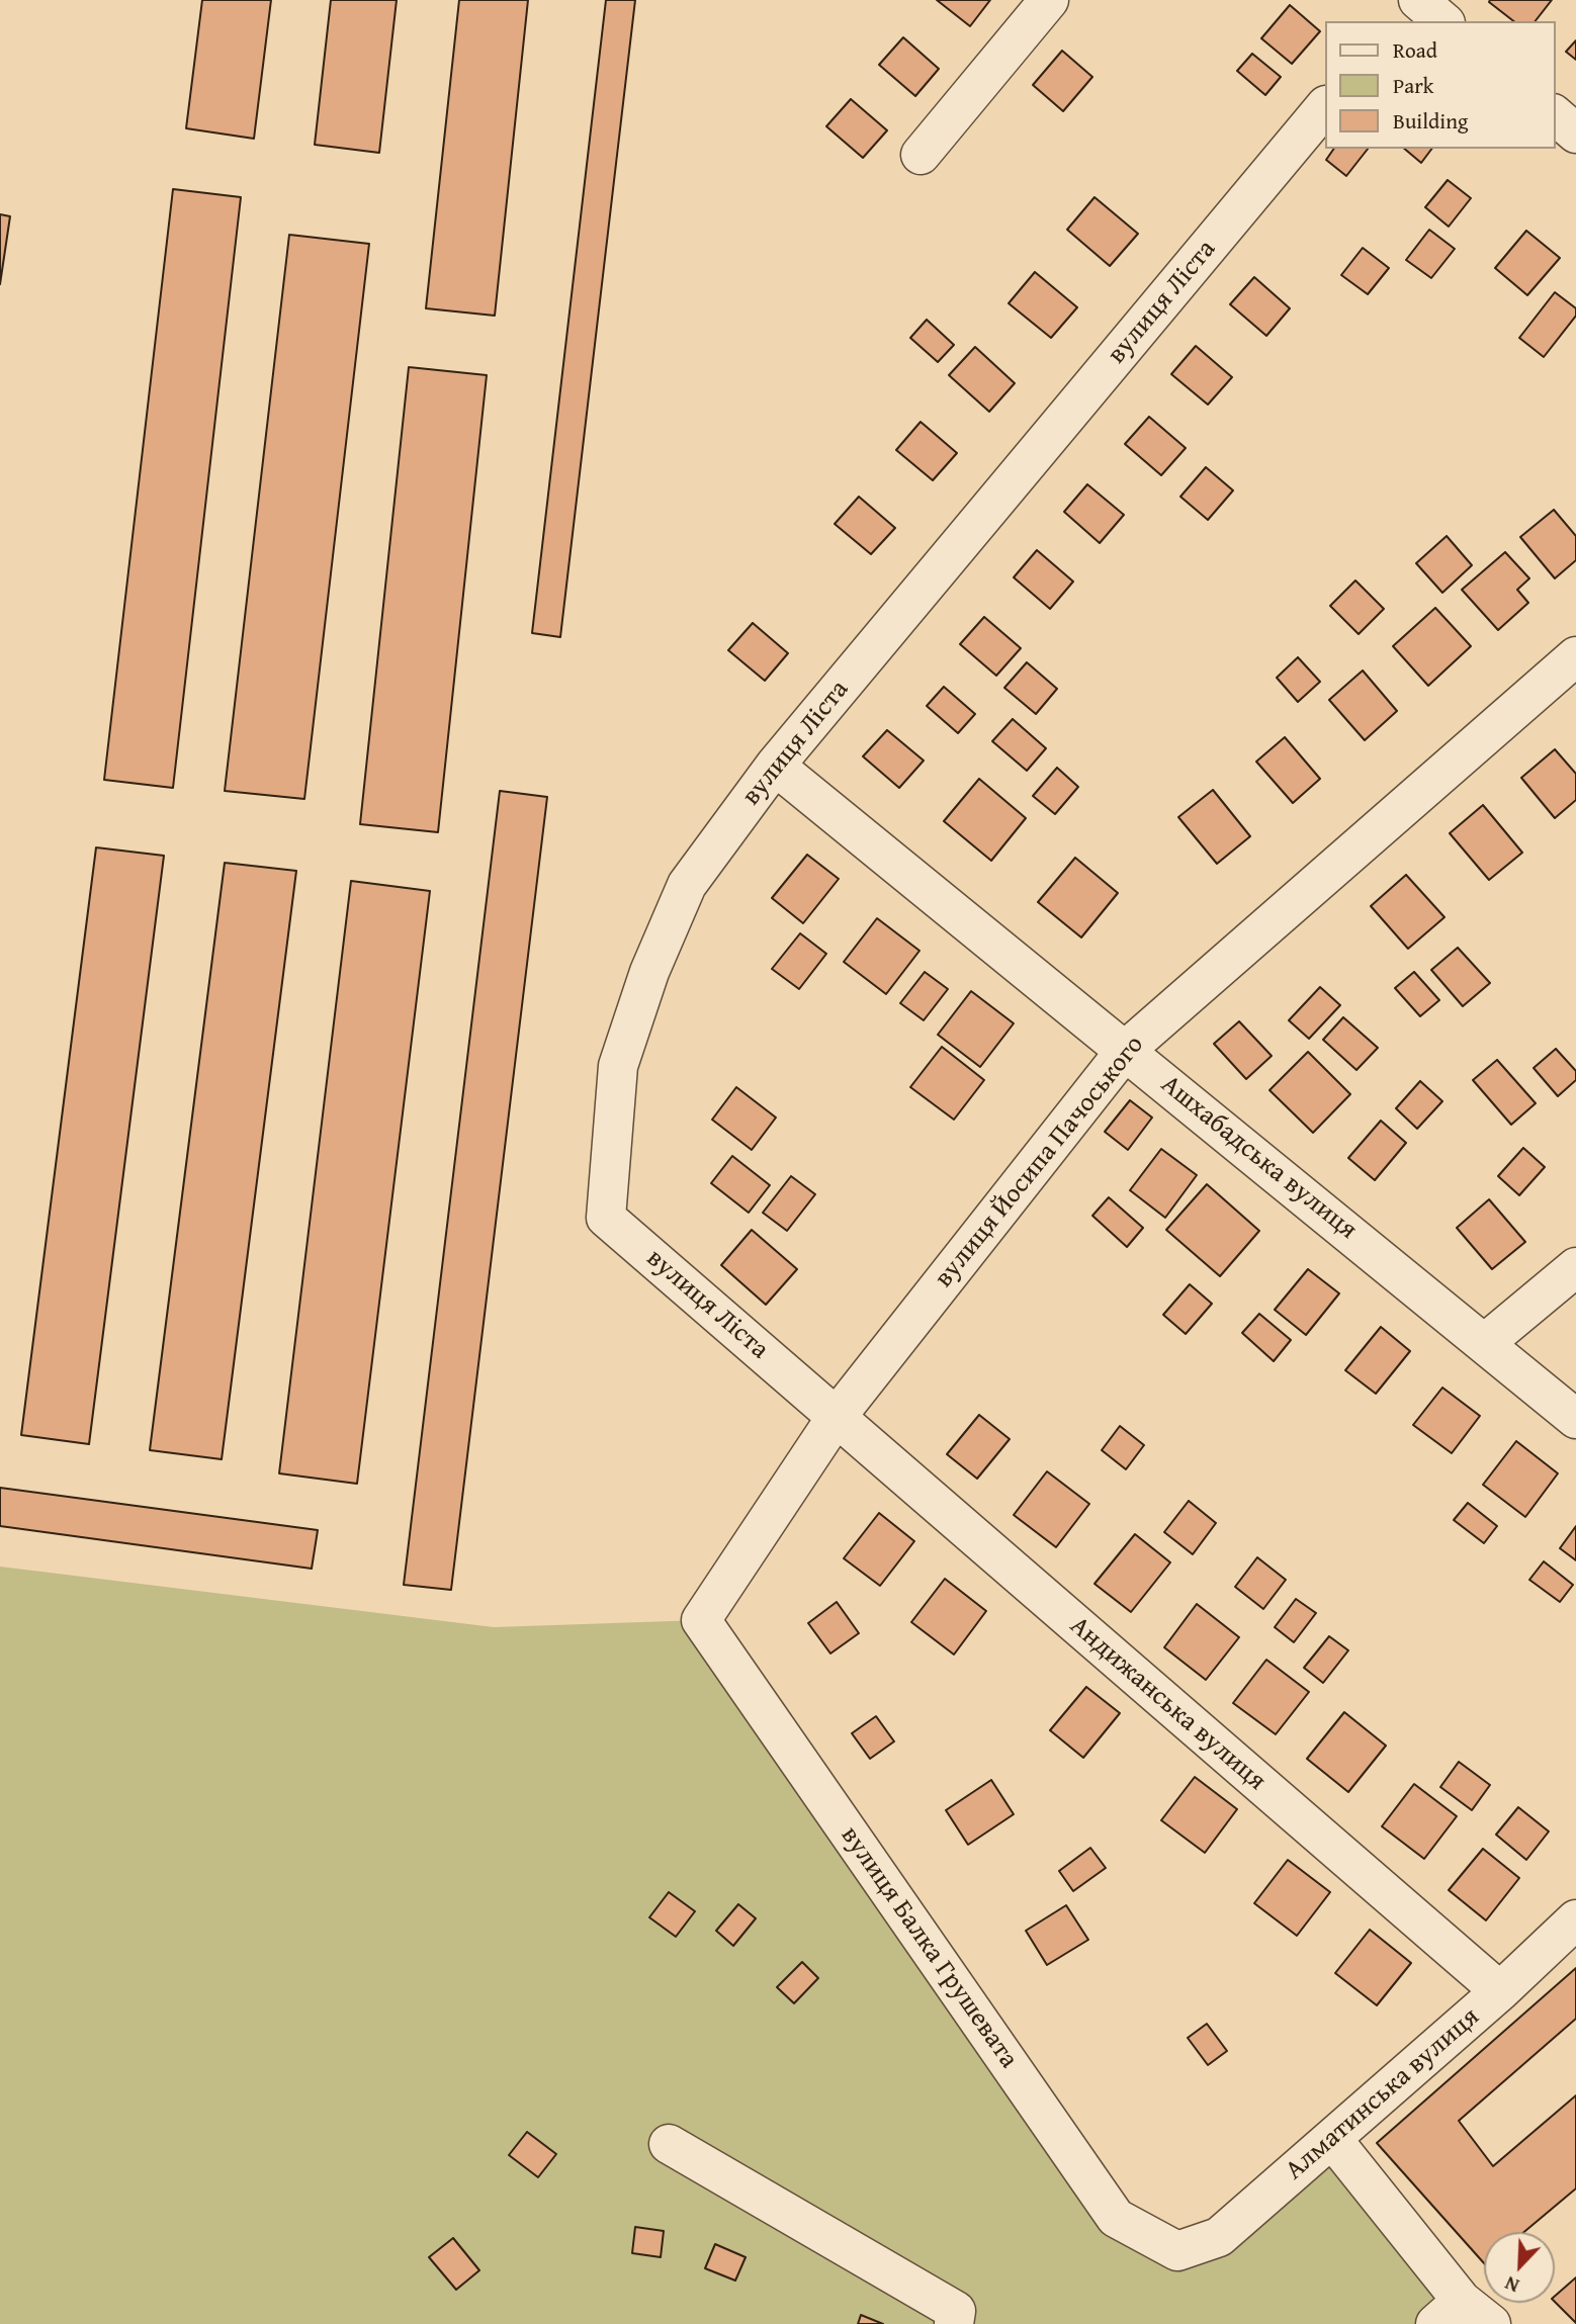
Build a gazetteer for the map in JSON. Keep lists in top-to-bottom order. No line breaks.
{"streets":{"street":["вулиця Ліста","Ашхабадська вулиця","вулиця Йосипа Пачоського","Андижанська вулиця","вулиця Балка Грушевата","Алматинська вулиця"]},"crossings":[["вулиця Ліста","Ашхабадська вулиця"],["вулиця Ліста","вулиця Йосипа Пачоського"],["вулиця Ліста","Андижанська вулиця"],["Ашхабадська вулиця","вулиця Йосипа Пачоського"],["вулиця Йосипа Пачоського","Андижанська вулиця"],["вулиця Йосипа Пачоського","вулиця Балка Грушевата"],["Андижанська вулиця","Алматинська вулиця"],["вулиця Балка Грушевата","Алматинська вулиця"]],"legend":["Road","Park","Building"],"north":"bottom left"}
